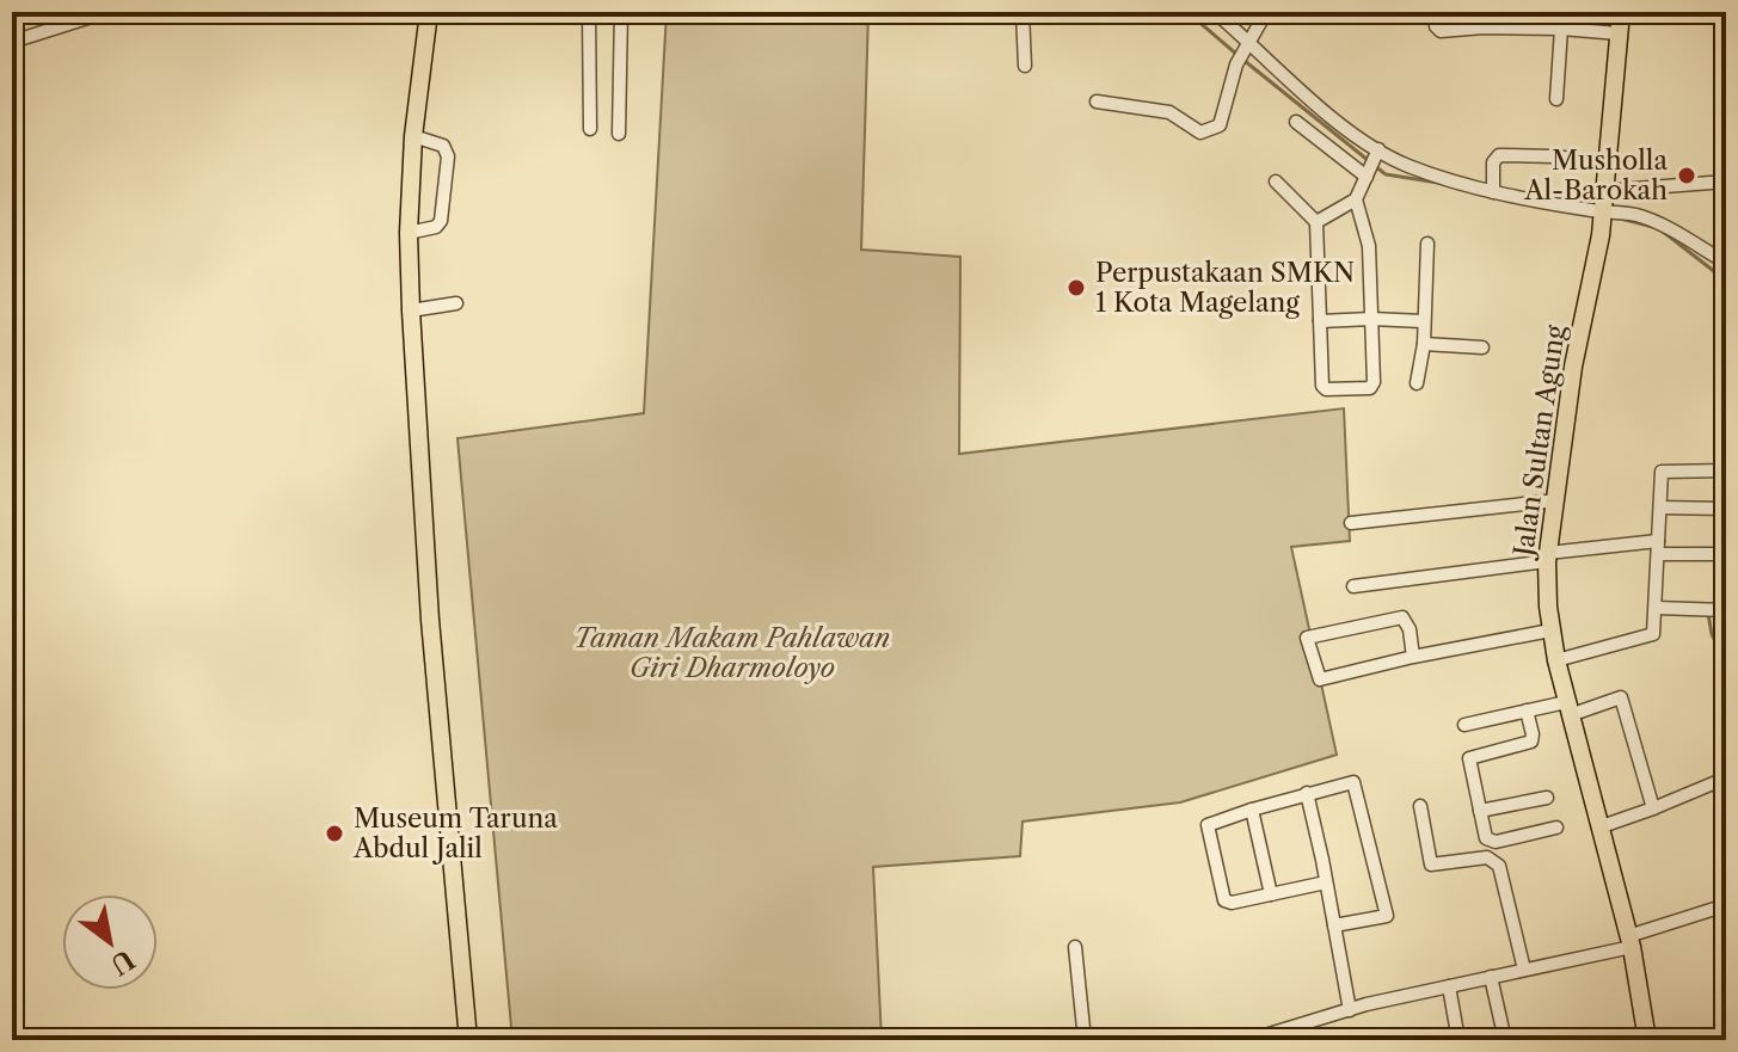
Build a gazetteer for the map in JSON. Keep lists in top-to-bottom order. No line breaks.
{"streets":{"main road":["Jalan Sultan Agung"]},"parks":["Taman Makam Pahlawan Giri Dharmoloyo"],"places":["Musholla Al-Barokah","Perpustakaan SMKN 1 Kota Magelang","Museum Taruna Abdul Jalil"],"north":"bottom right"}
